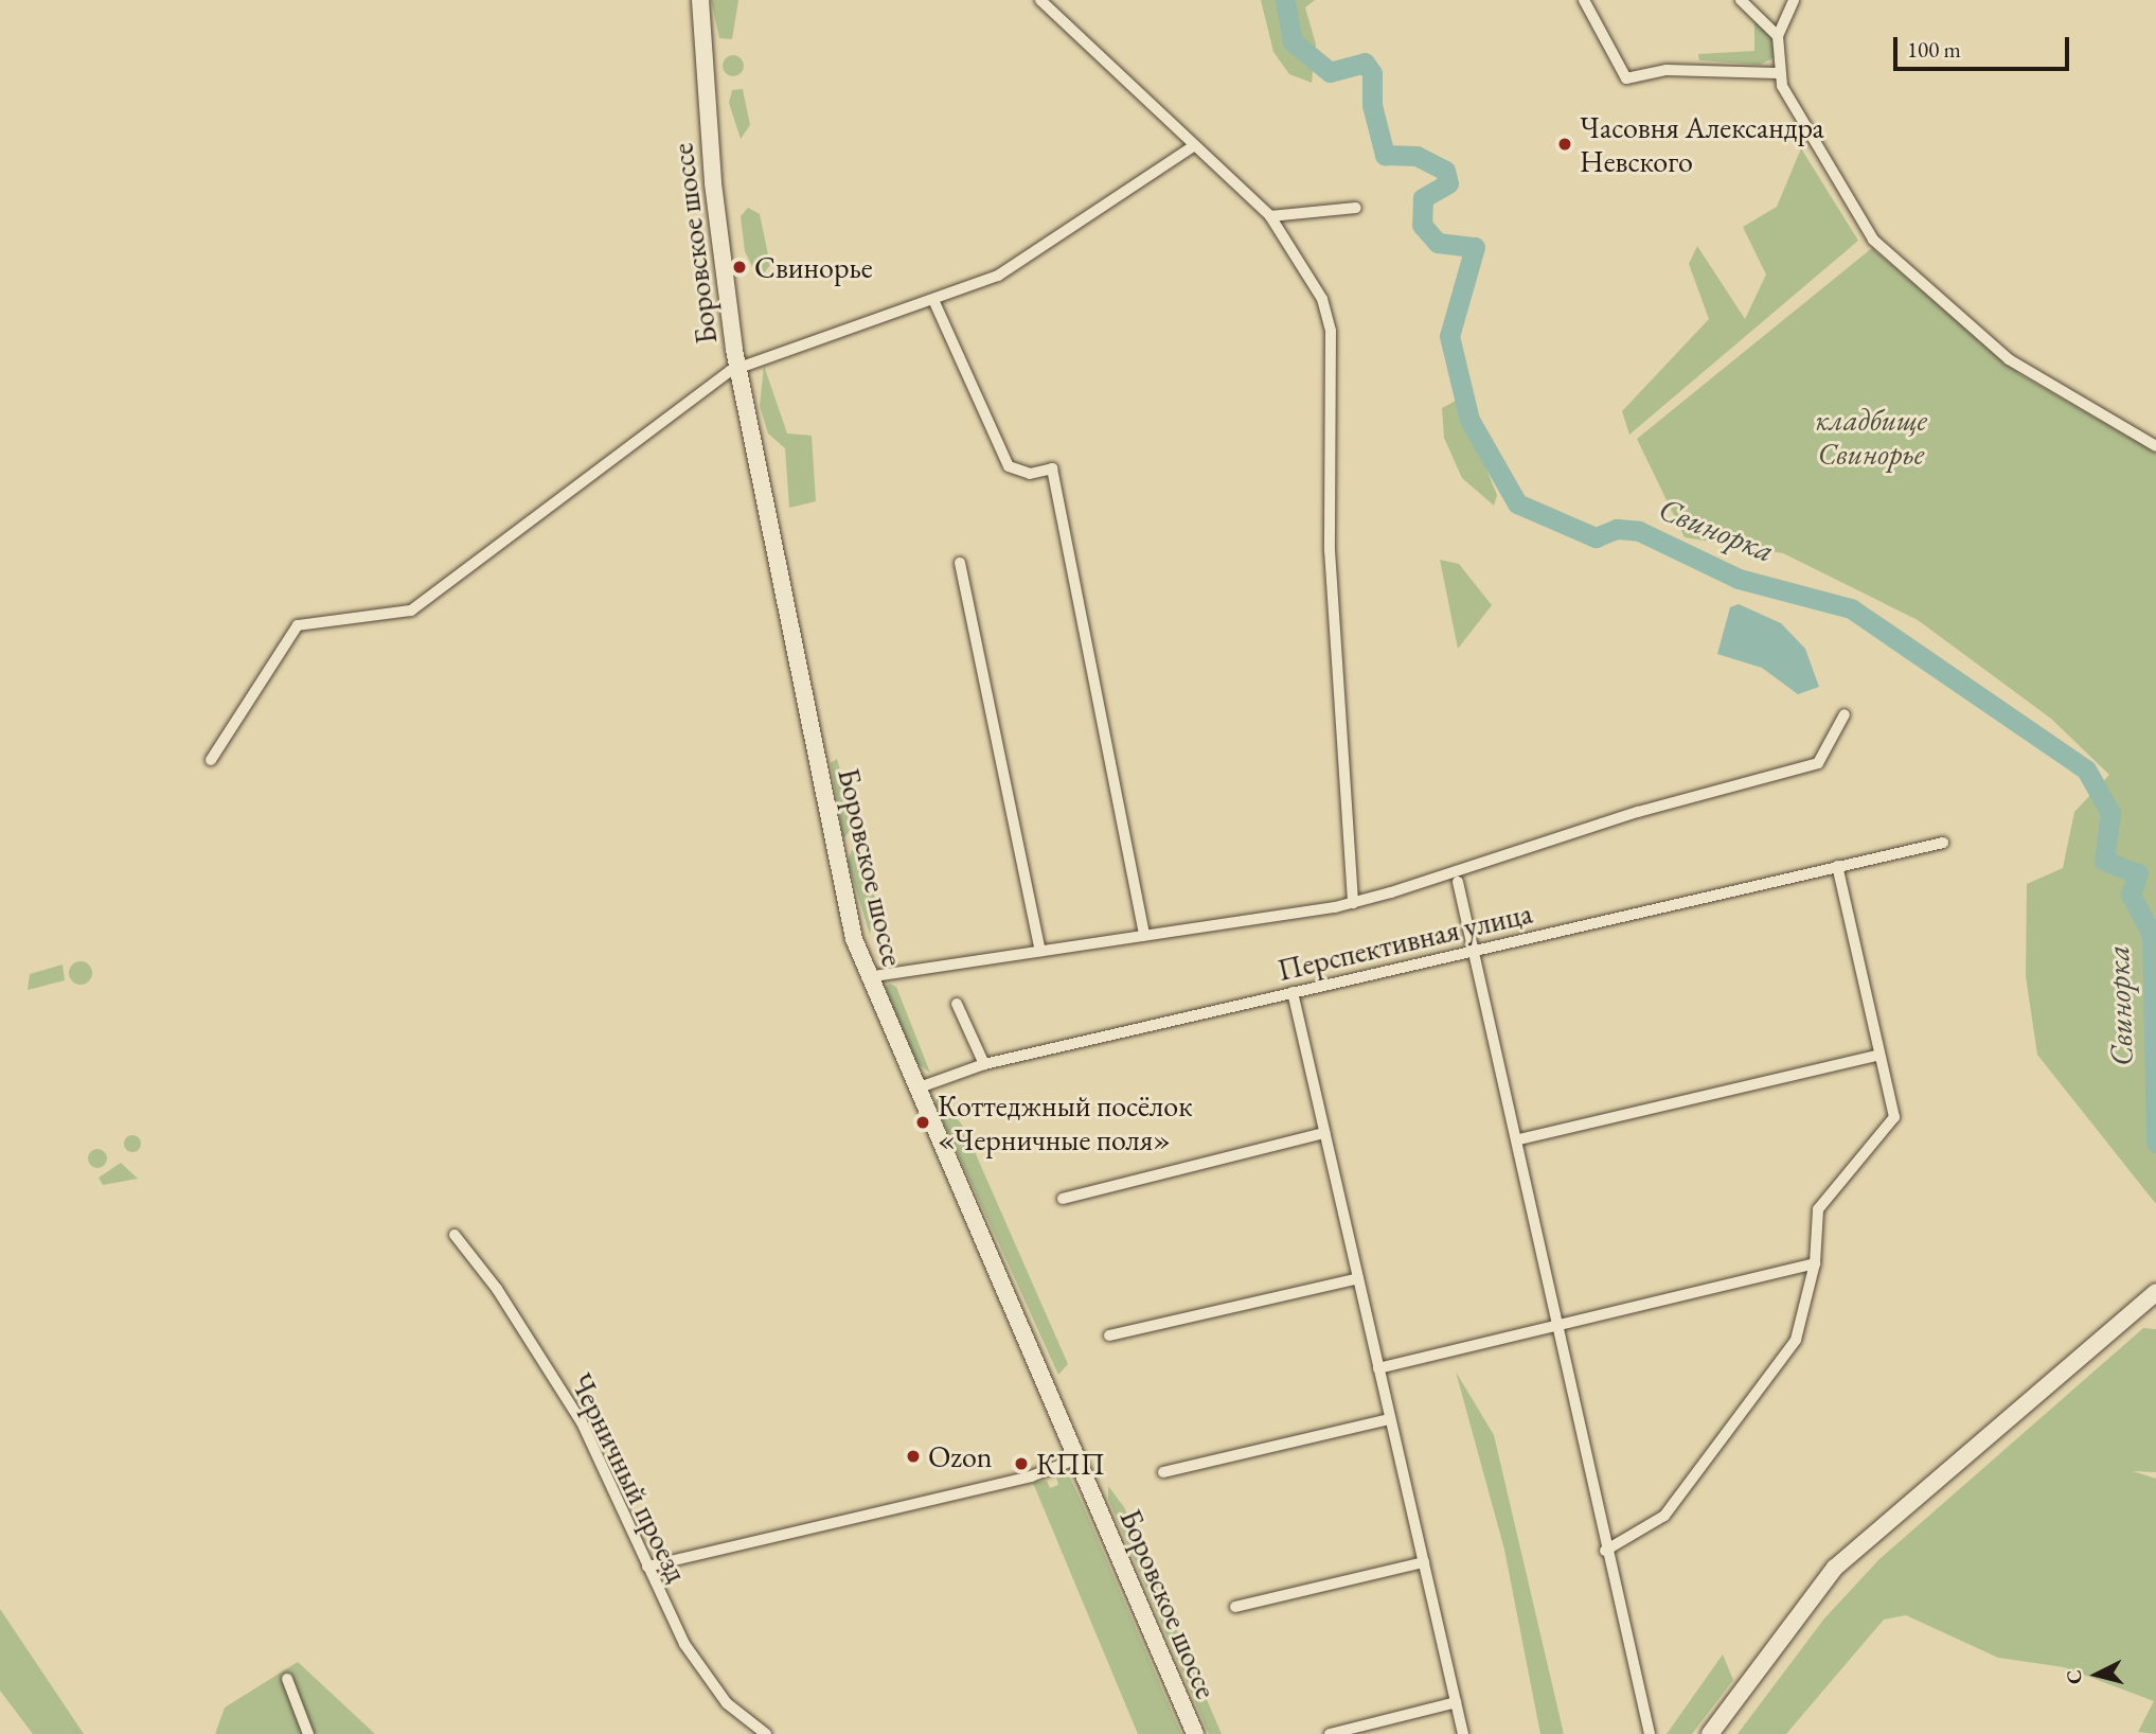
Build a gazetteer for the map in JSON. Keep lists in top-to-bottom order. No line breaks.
{"streets":{"main road":["Боровское шоссе"],"street":["Перспективная улица","Черничный проезд"]},"crossings":[["Боровское шоссе","Перспективная улица"]],"water":["Свинорка"],"parks":["кладбище Свинорье"],"places":["Часовня Александра Невского","Свинорье","Коттеджный посёлок «Черничные поля»","Ozon","КПП"],"scale_bar":"100 m","north":"left"}
